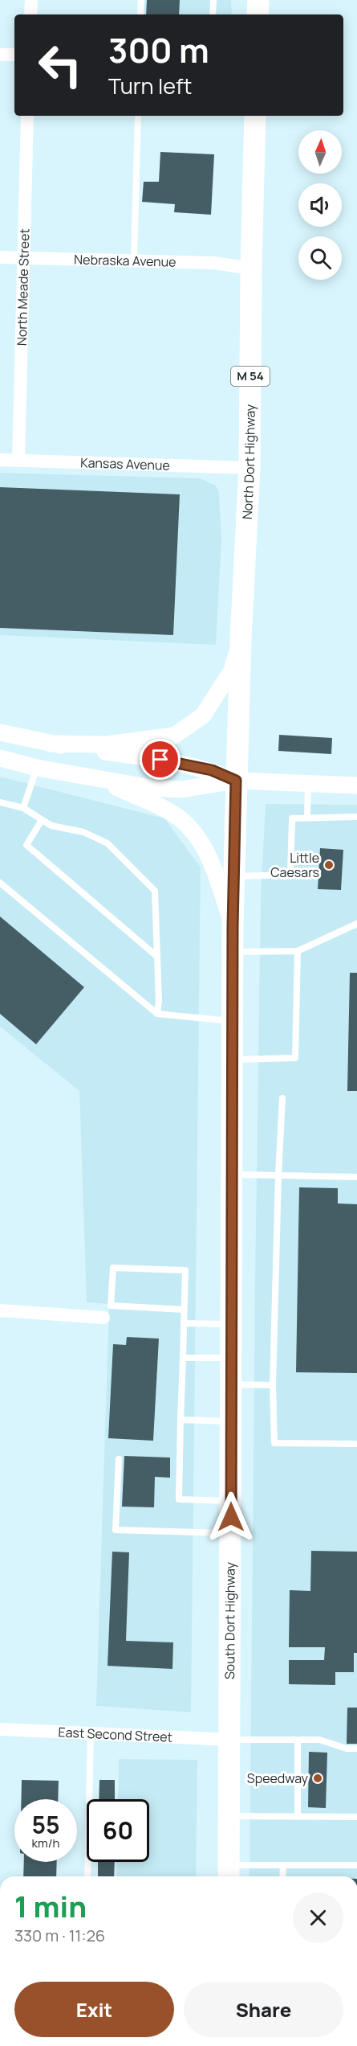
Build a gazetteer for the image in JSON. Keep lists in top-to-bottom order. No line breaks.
{"streets":{"main road":["M 54","North Dort Highway","South Dort Highway"],"street":["Nebraska Avenue","North Meade Street","Kansas Avenue","East Second Street"]},"crossings":[["Nebraska Avenue","North Meade Street"],["Nebraska Avenue","North Dort Highway"],["North Meade Street","Kansas Avenue"],["North Dort Highway","Kansas Avenue"],["North Dort Highway","South Dort Highway"],["South Dort Highway","East Second Street"]],"places":["Little Caesars","Speedway"],"north":"top","page":{"turn":["300 m","Turn left"],"speed":"55 km/h","limit":"60","heading":["1 min","330 m · 11:26"],"buttons":["Exit","Share"]}}
